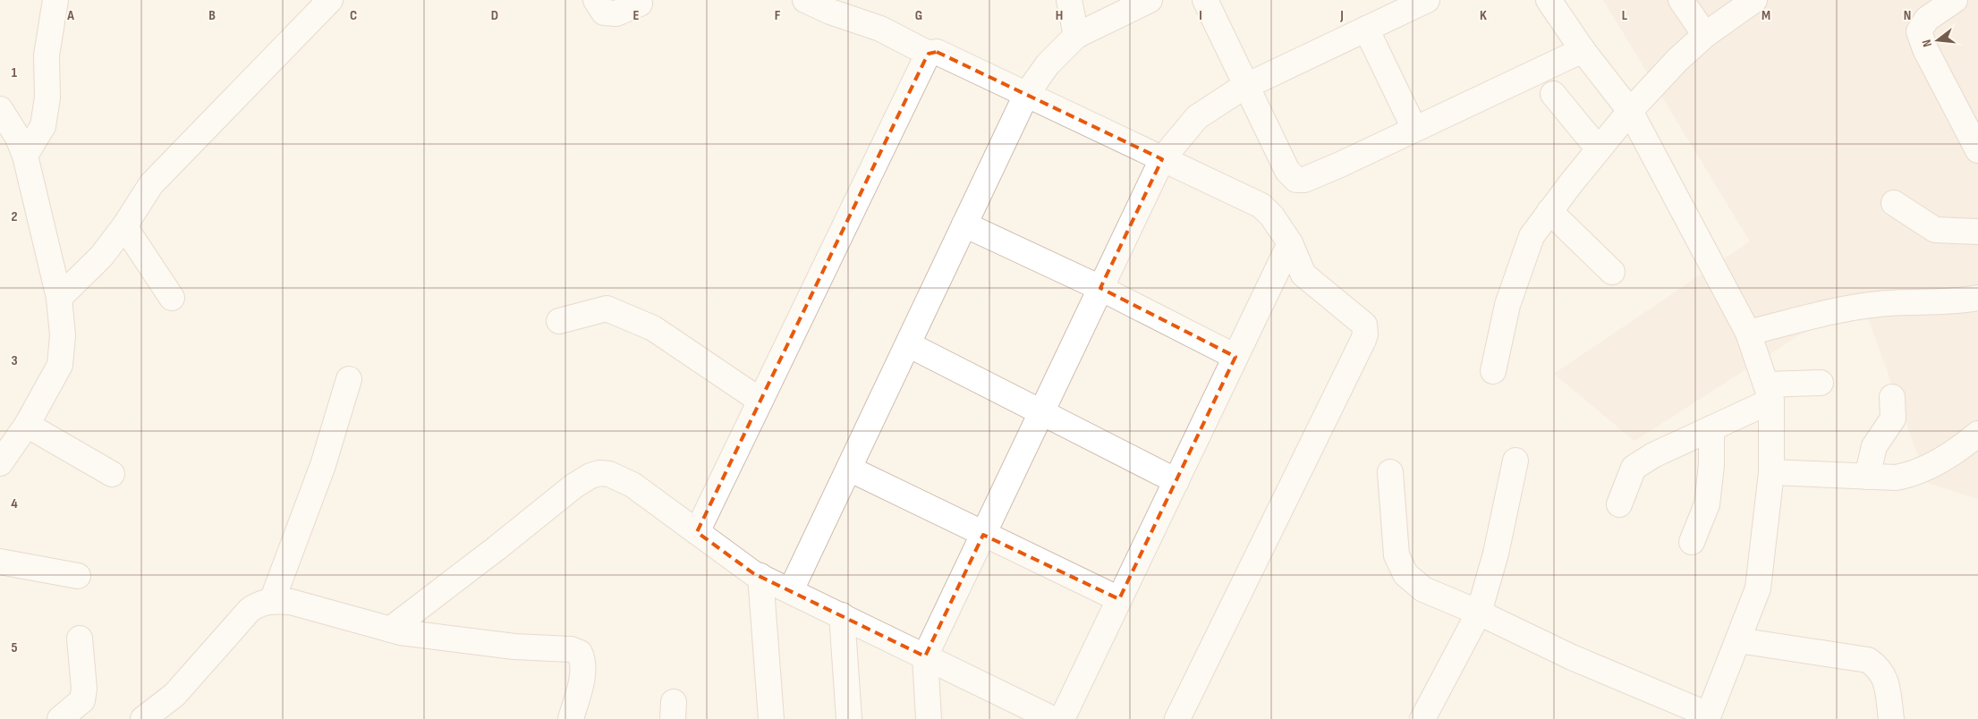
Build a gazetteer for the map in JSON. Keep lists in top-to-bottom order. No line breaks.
{"north":"left","grid":{"columns":["A","B","C","D","E","F","G","H","I","J","K","L","M","N"],"rows":["1","2","3","4","5"]}}
